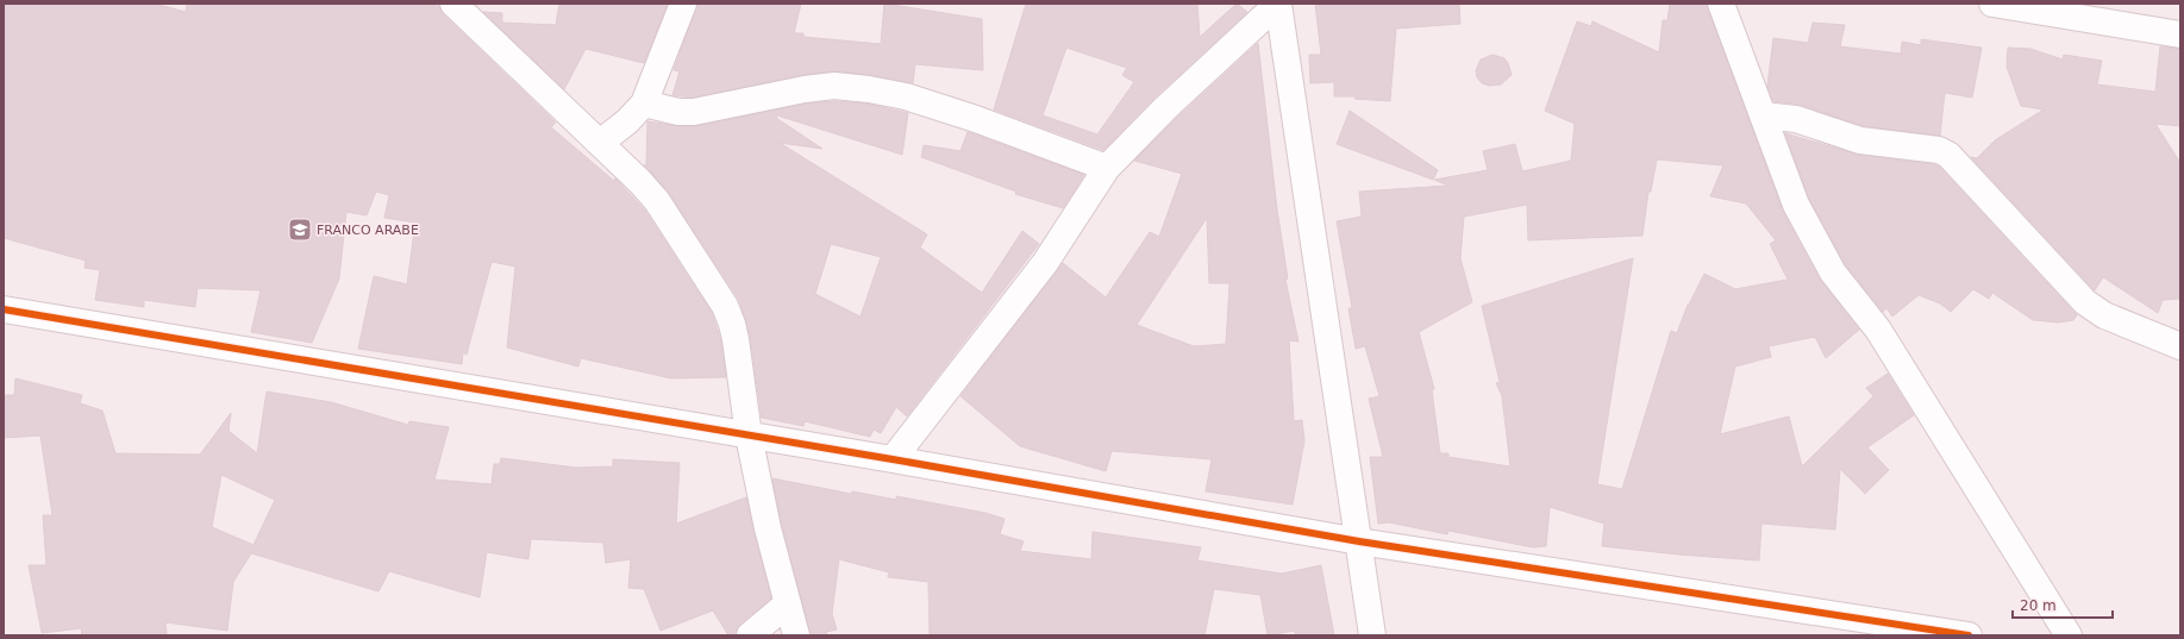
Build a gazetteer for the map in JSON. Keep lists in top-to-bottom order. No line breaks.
{"places":{"school or university":["FRANCO ARABE"]},"scale_bar":"20 m"}
